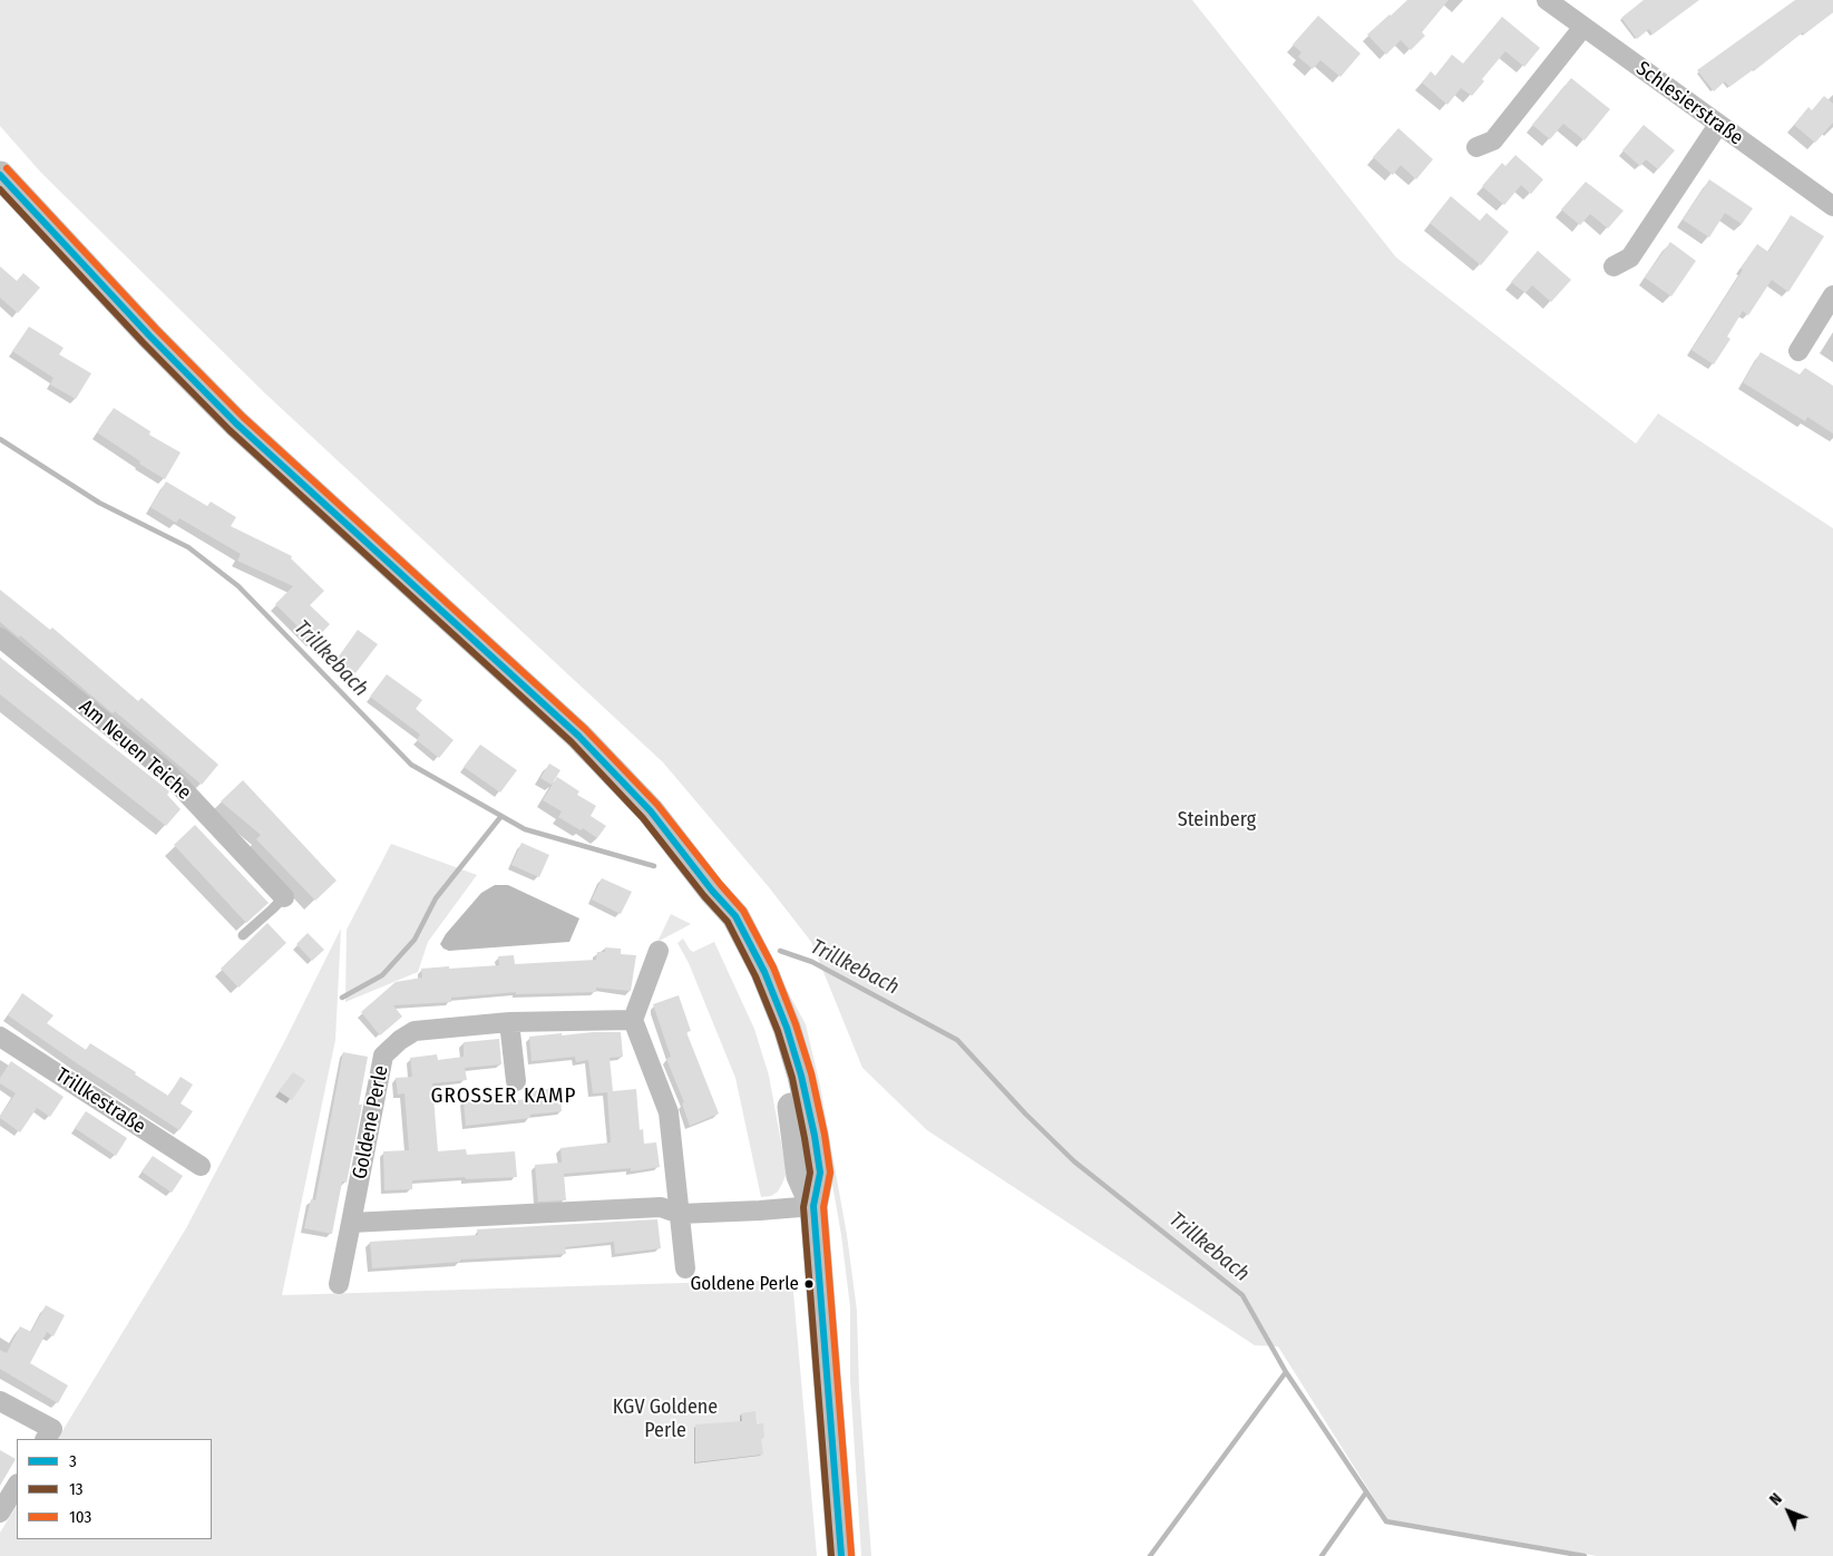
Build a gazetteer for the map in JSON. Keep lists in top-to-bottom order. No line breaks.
{"streets":{"street":["Schlesierstraße","Am Neuen Teiche","Trillkestraße","Goldene Perle"]},"districts":["GROSSER KAMP"],"water":["Trillkebach"],"parks":["Steinberg","KGV Goldene Perle"],"places":["Goldene Perle"],"lines":["transit line 103","transit line 3","transit line 13"],"legend":["3","13","103"],"north":"top left"}
